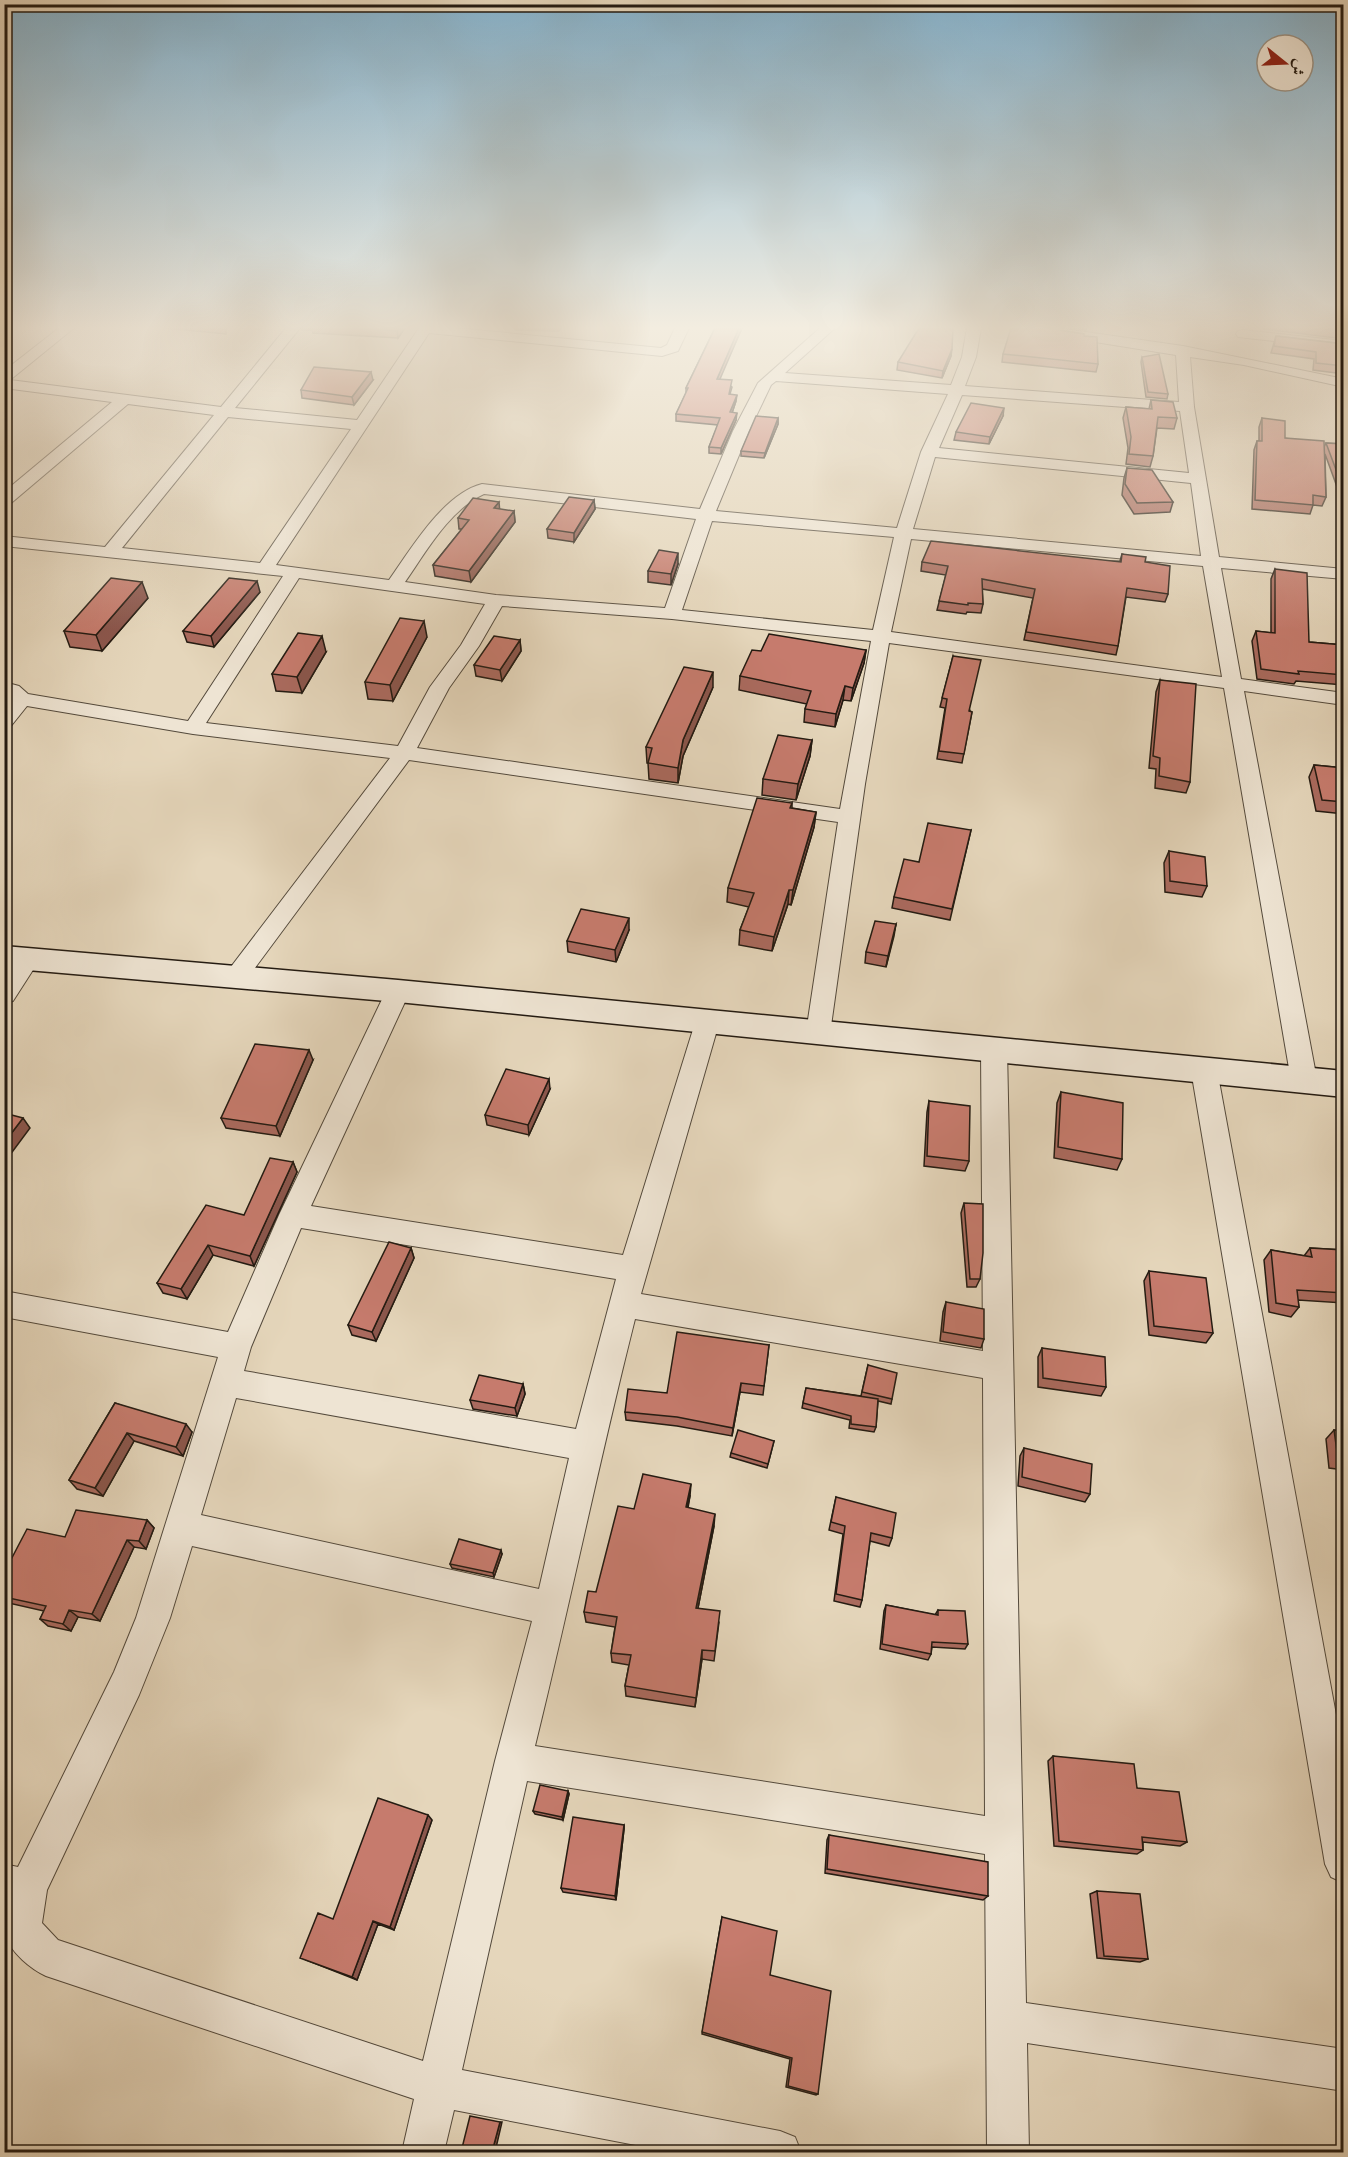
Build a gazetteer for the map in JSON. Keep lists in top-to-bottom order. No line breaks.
{"north":"right"}
